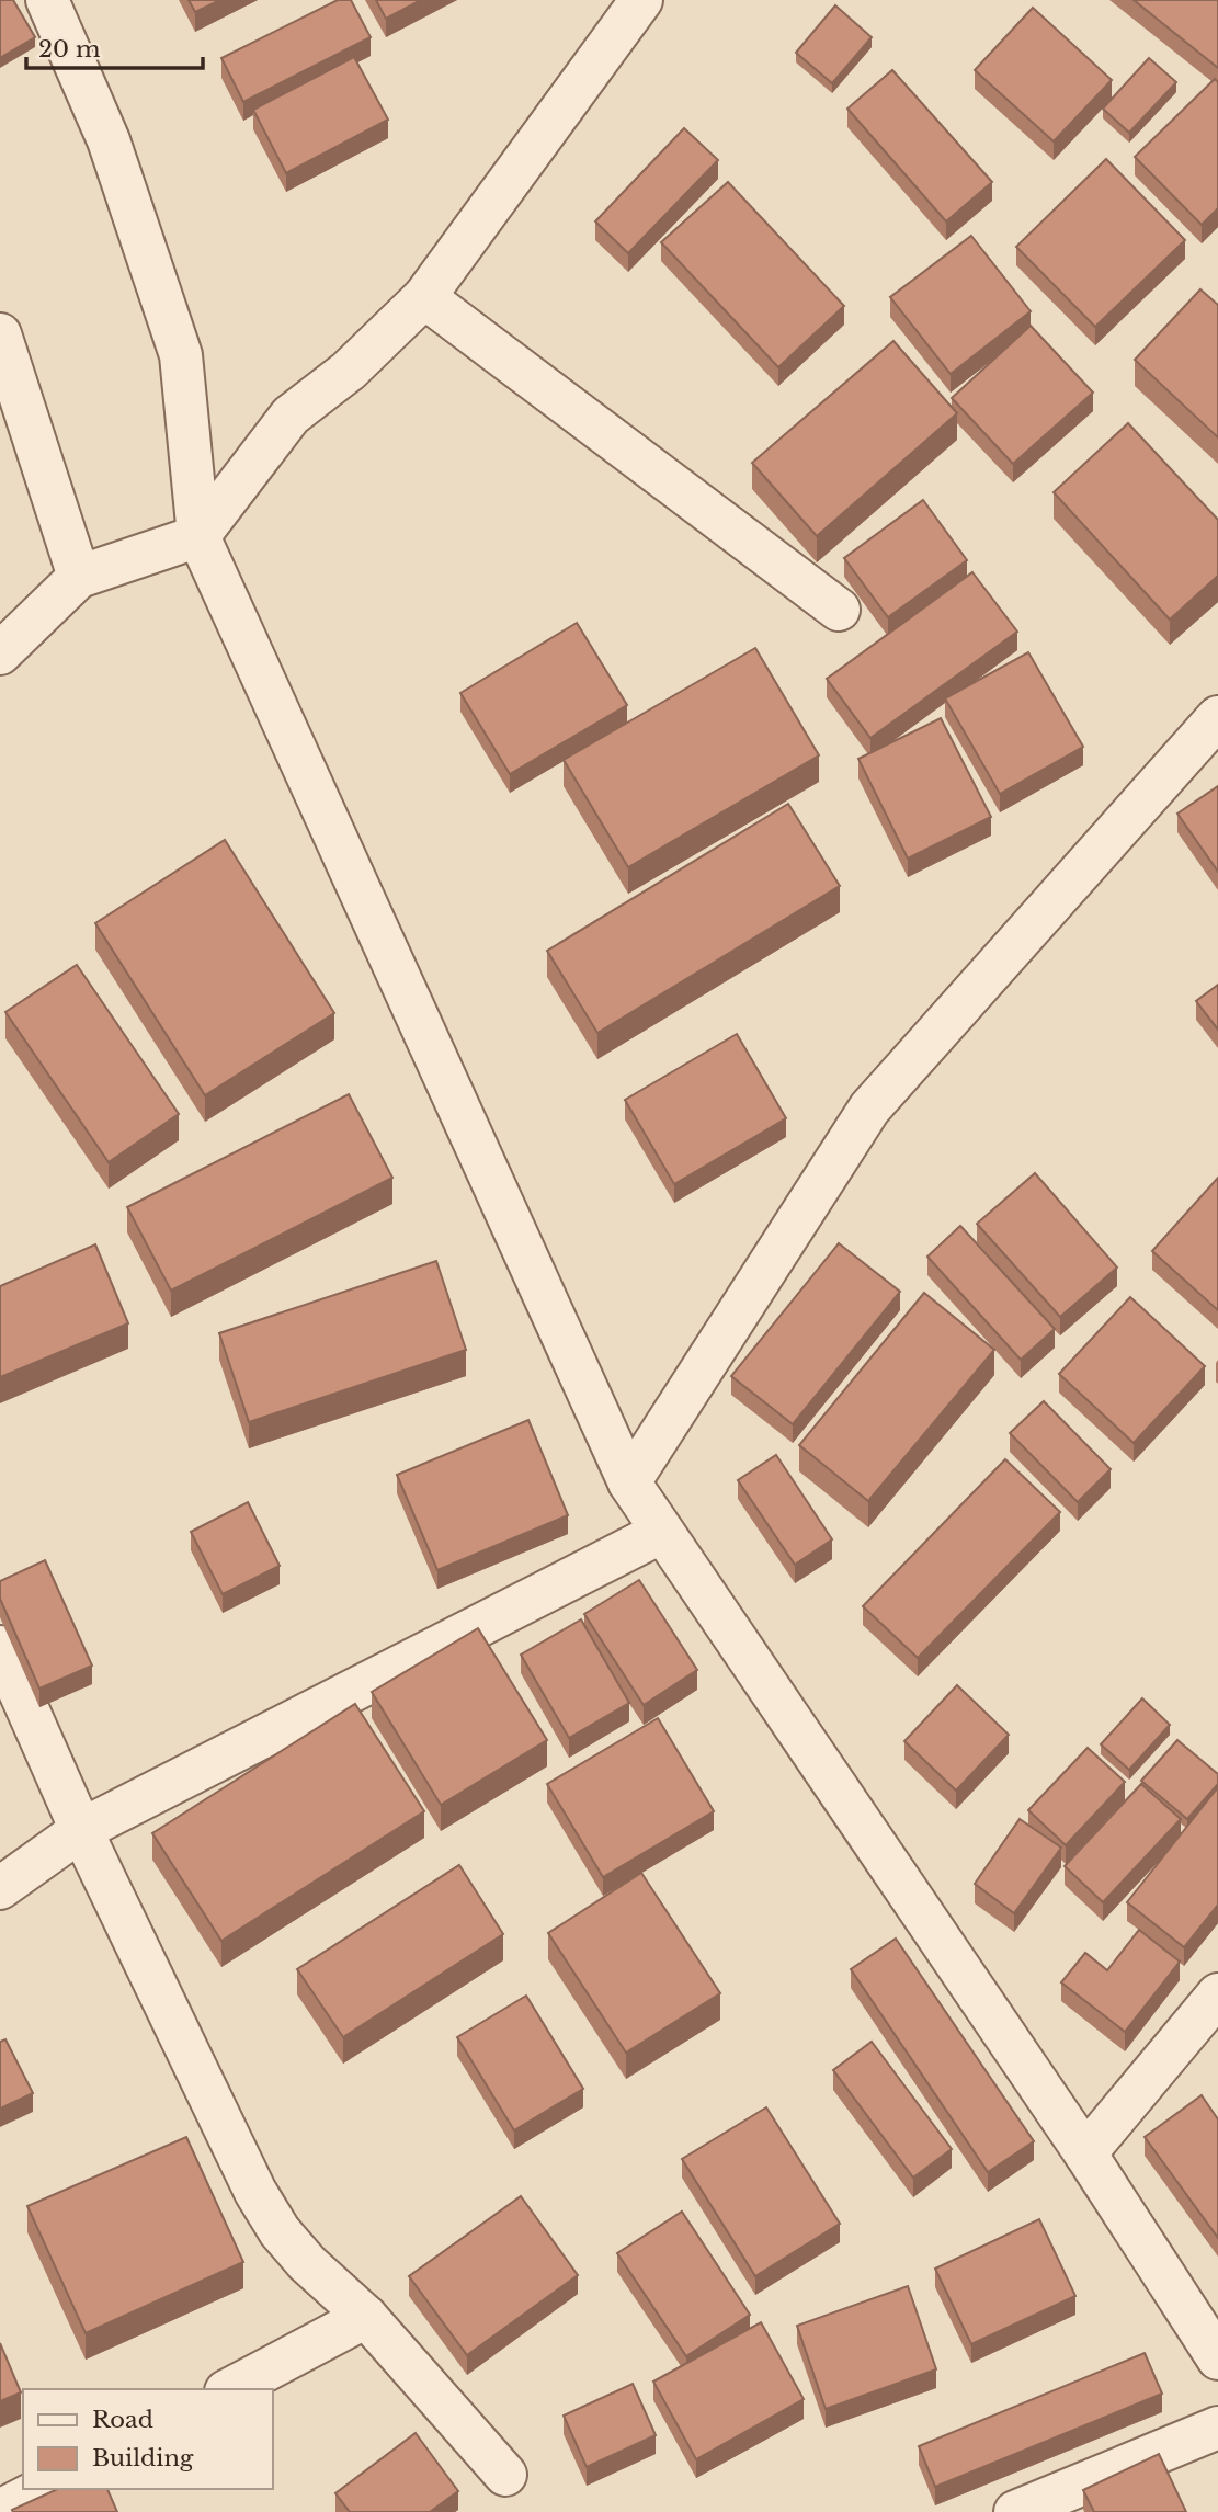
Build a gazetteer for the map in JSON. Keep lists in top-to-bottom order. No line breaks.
{"legend":["Road","Building"],"scale_bar":"20 m"}
